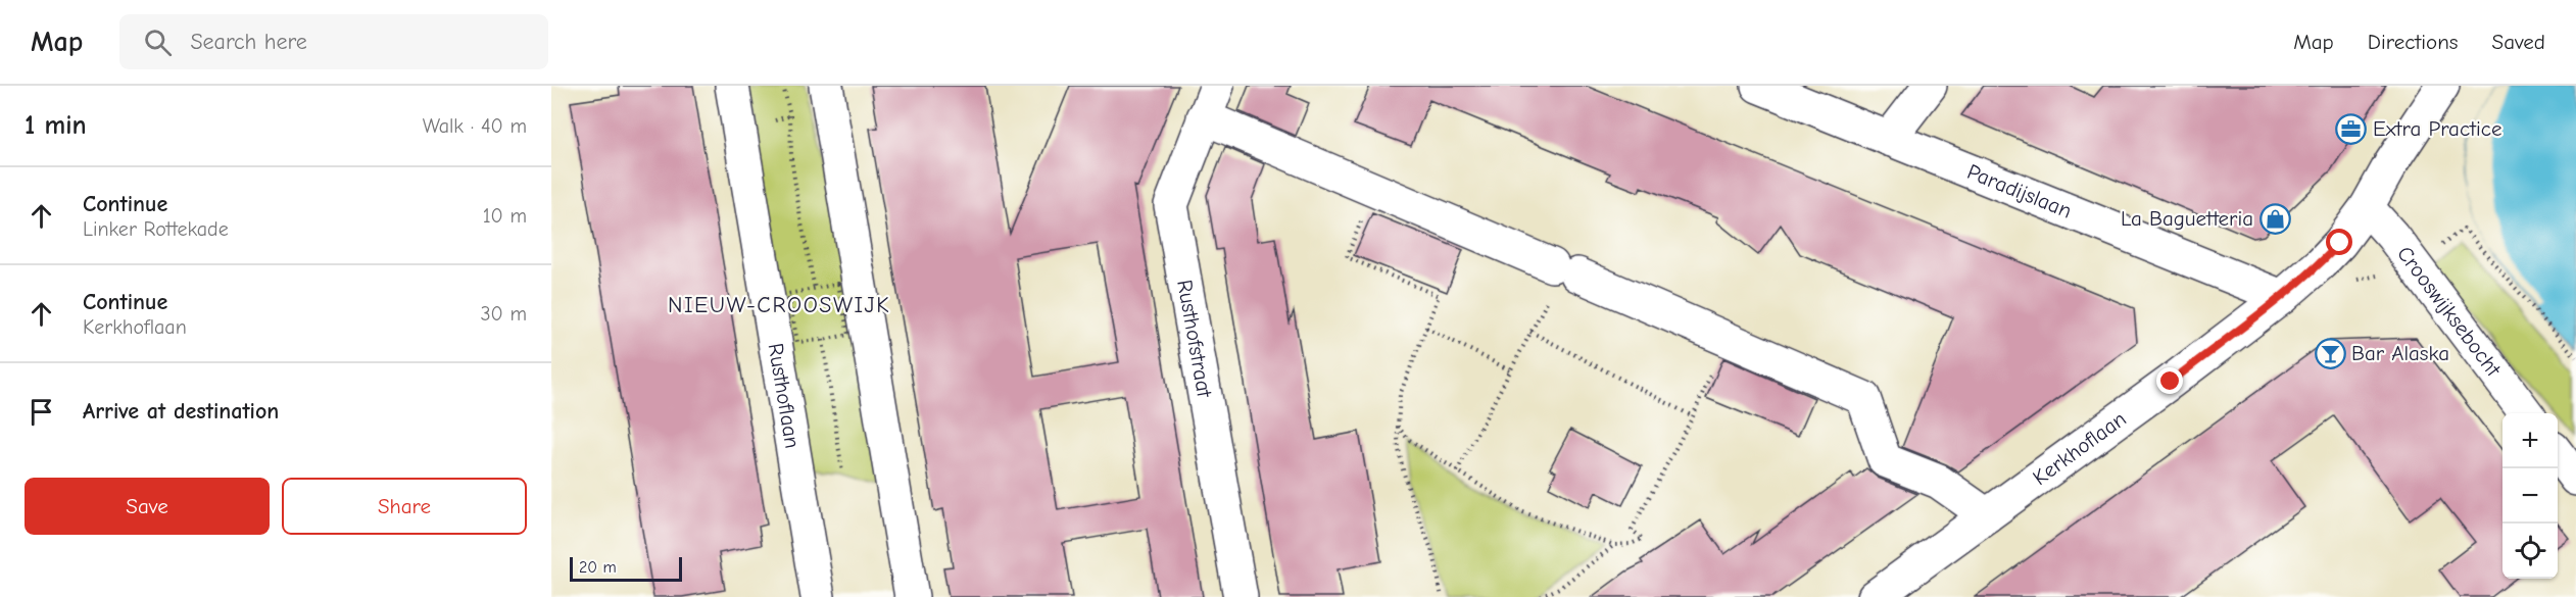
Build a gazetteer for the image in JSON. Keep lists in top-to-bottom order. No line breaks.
{"streets":{"street":["Paradijslaan","Crooswijksebocht","Rusthofstraat","Rusthoflaan","Kerkhoflaan"]},"crossings":[["Paradijslaan","Kerkhoflaan"],["Crooswijksebocht","Kerkhoflaan"]],"districts":["NIEUW-CROOSWIJK"],"places":{"office":["Extra Practice"],"shop":["La Baguetteria"],"bar":["Bar Alaska"]},"scale_bar":"20 m","page":{"header":"Map","search":"Search here","nav":["Map","Directions","Saved"],"heading":["1 min","Walk · 40 m"],"list":[["Continue","Linker Rottekade","10 m"],["Continue","Kerkhoflaan","30 m"],"Arrive at destination"],"map_buttons":["+","−"],"buttons":["Save","Share"],"scale":"20 m"}}
